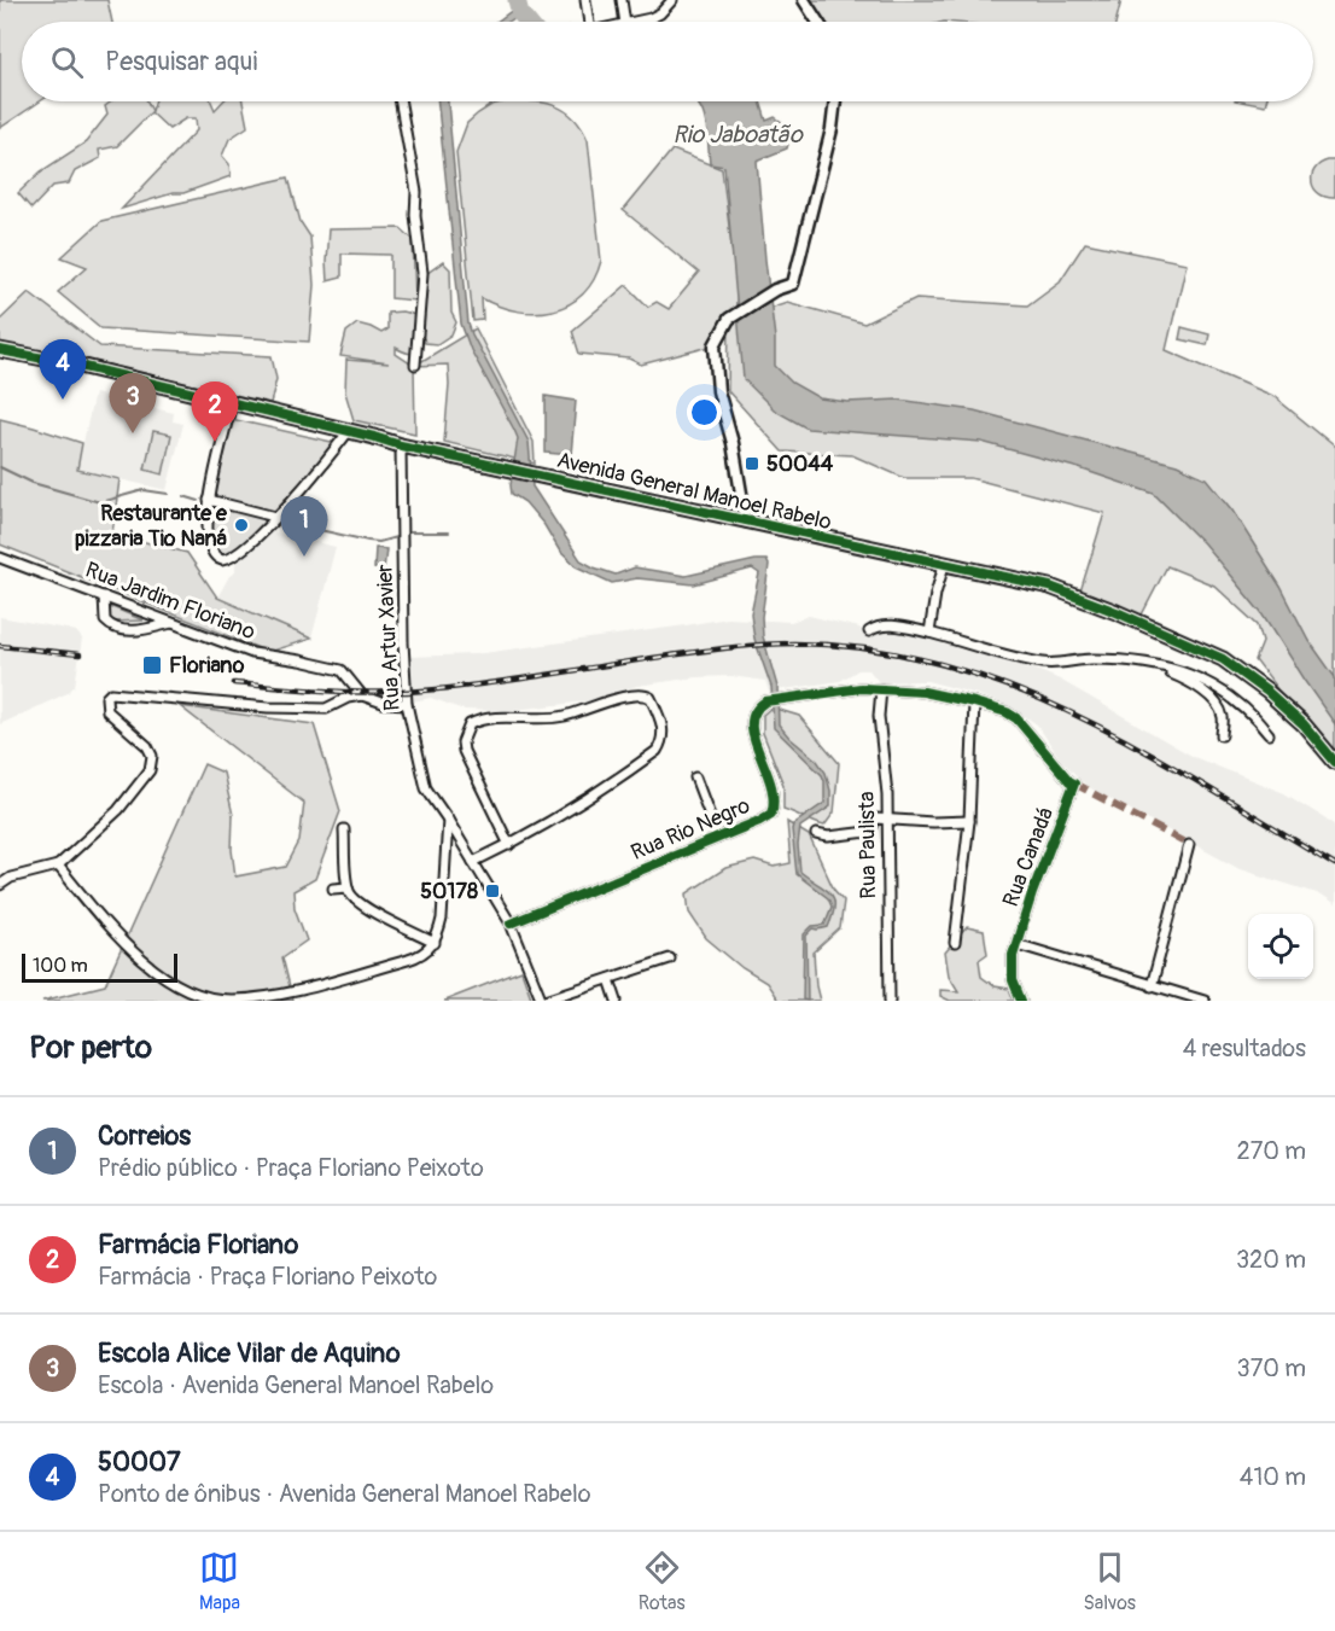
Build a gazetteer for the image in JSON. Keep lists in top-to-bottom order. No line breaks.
{"streets":{"main road":["Avenida General Manoel Rabelo"],"street":["Rua Jardim Floriano","Rua Artur Xavier","Rua Rio Negro","Rua Paulista","Rua Canadá"]},"crossings":[["Avenida General Manoel Rabelo","Rua Artur Xavier"],["Rua Artur Xavier","Rua Rio Negro"],["Rua Rio Negro","Rua Paulista"],["Rua Rio Negro","Rua Canadá"]],"water":["Rio Jaboatão"],"places":{"transit":["50044","Floriano","50178"],"other":["Restaurante e pizzaria Tio Naná"]},"scale_bar":"100 m","page":{"search":"Pesquisar aqui","pins":["4","3","2","1"],"scale":"100 m","heading":["Por perto","4 resultados"],"list":[{"mark":"1","name":"Correios","note":"Prédio público · Praça Floriano Peixoto","value":"270 m"},{"mark":"2","name":"Farmácia Floriano","note":"Farmácia · Praça Floriano Peixoto","value":"320 m"},{"mark":"3","name":"Escola Alice Vilar de Aquino","note":"Escola · Avenida General Manoel Rabelo","value":"370 m"},{"mark":"4","name":"50007","note":"Ponto de ônibus · Avenida General Manoel Rabelo","value":"410 m"}],"nav":["Mapa","Rotas","Salvos"]}}
